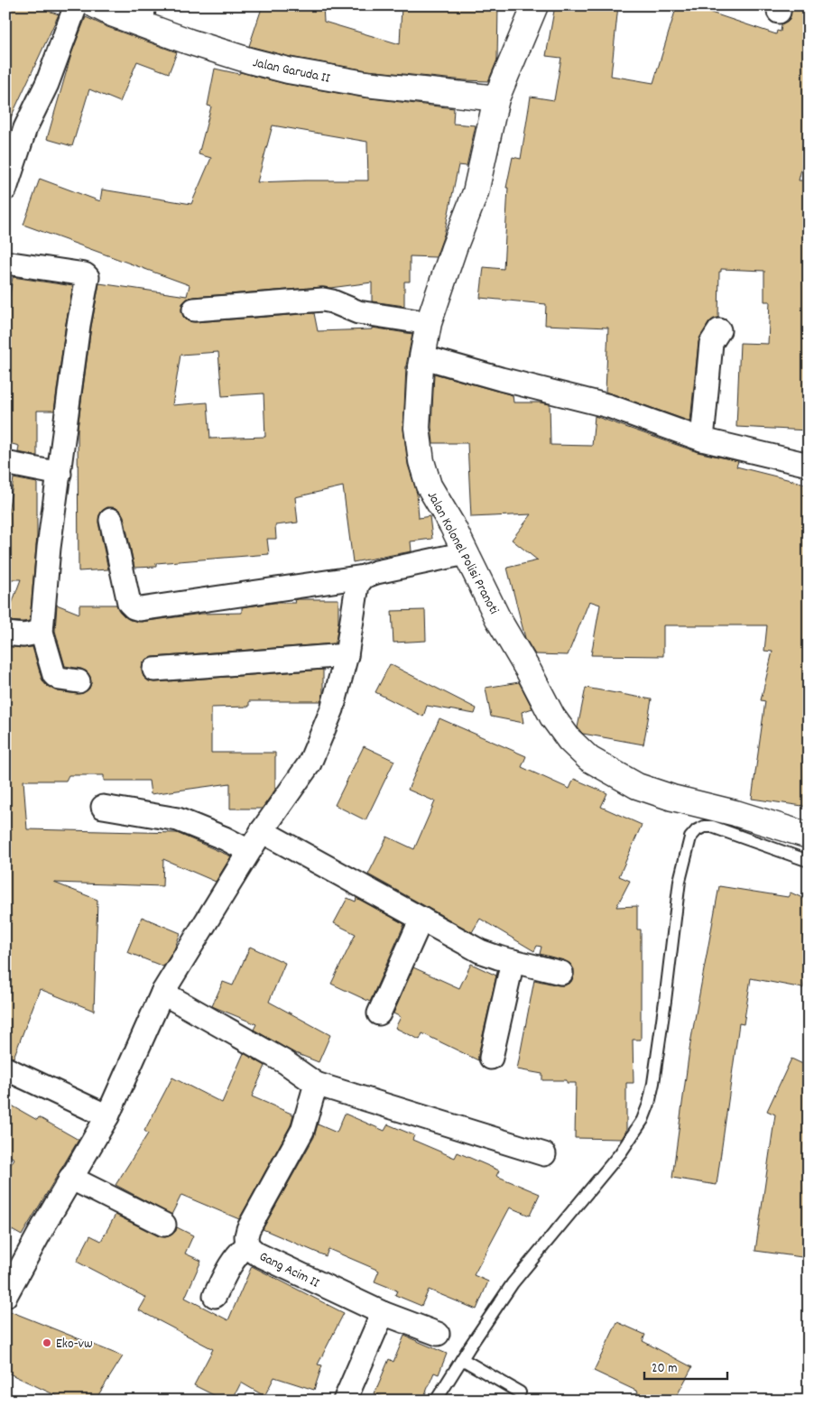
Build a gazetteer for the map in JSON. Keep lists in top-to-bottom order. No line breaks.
{"streets":{"street":["Jalan Garuda II","Jalan Kolonel Polisi Pranoti","Gang Acim II"]},"crossings":[["Jalan Garuda II","Jalan Kolonel Polisi Pranoti"]],"places":["Eko-vw"],"scale_bar":"20 m"}
